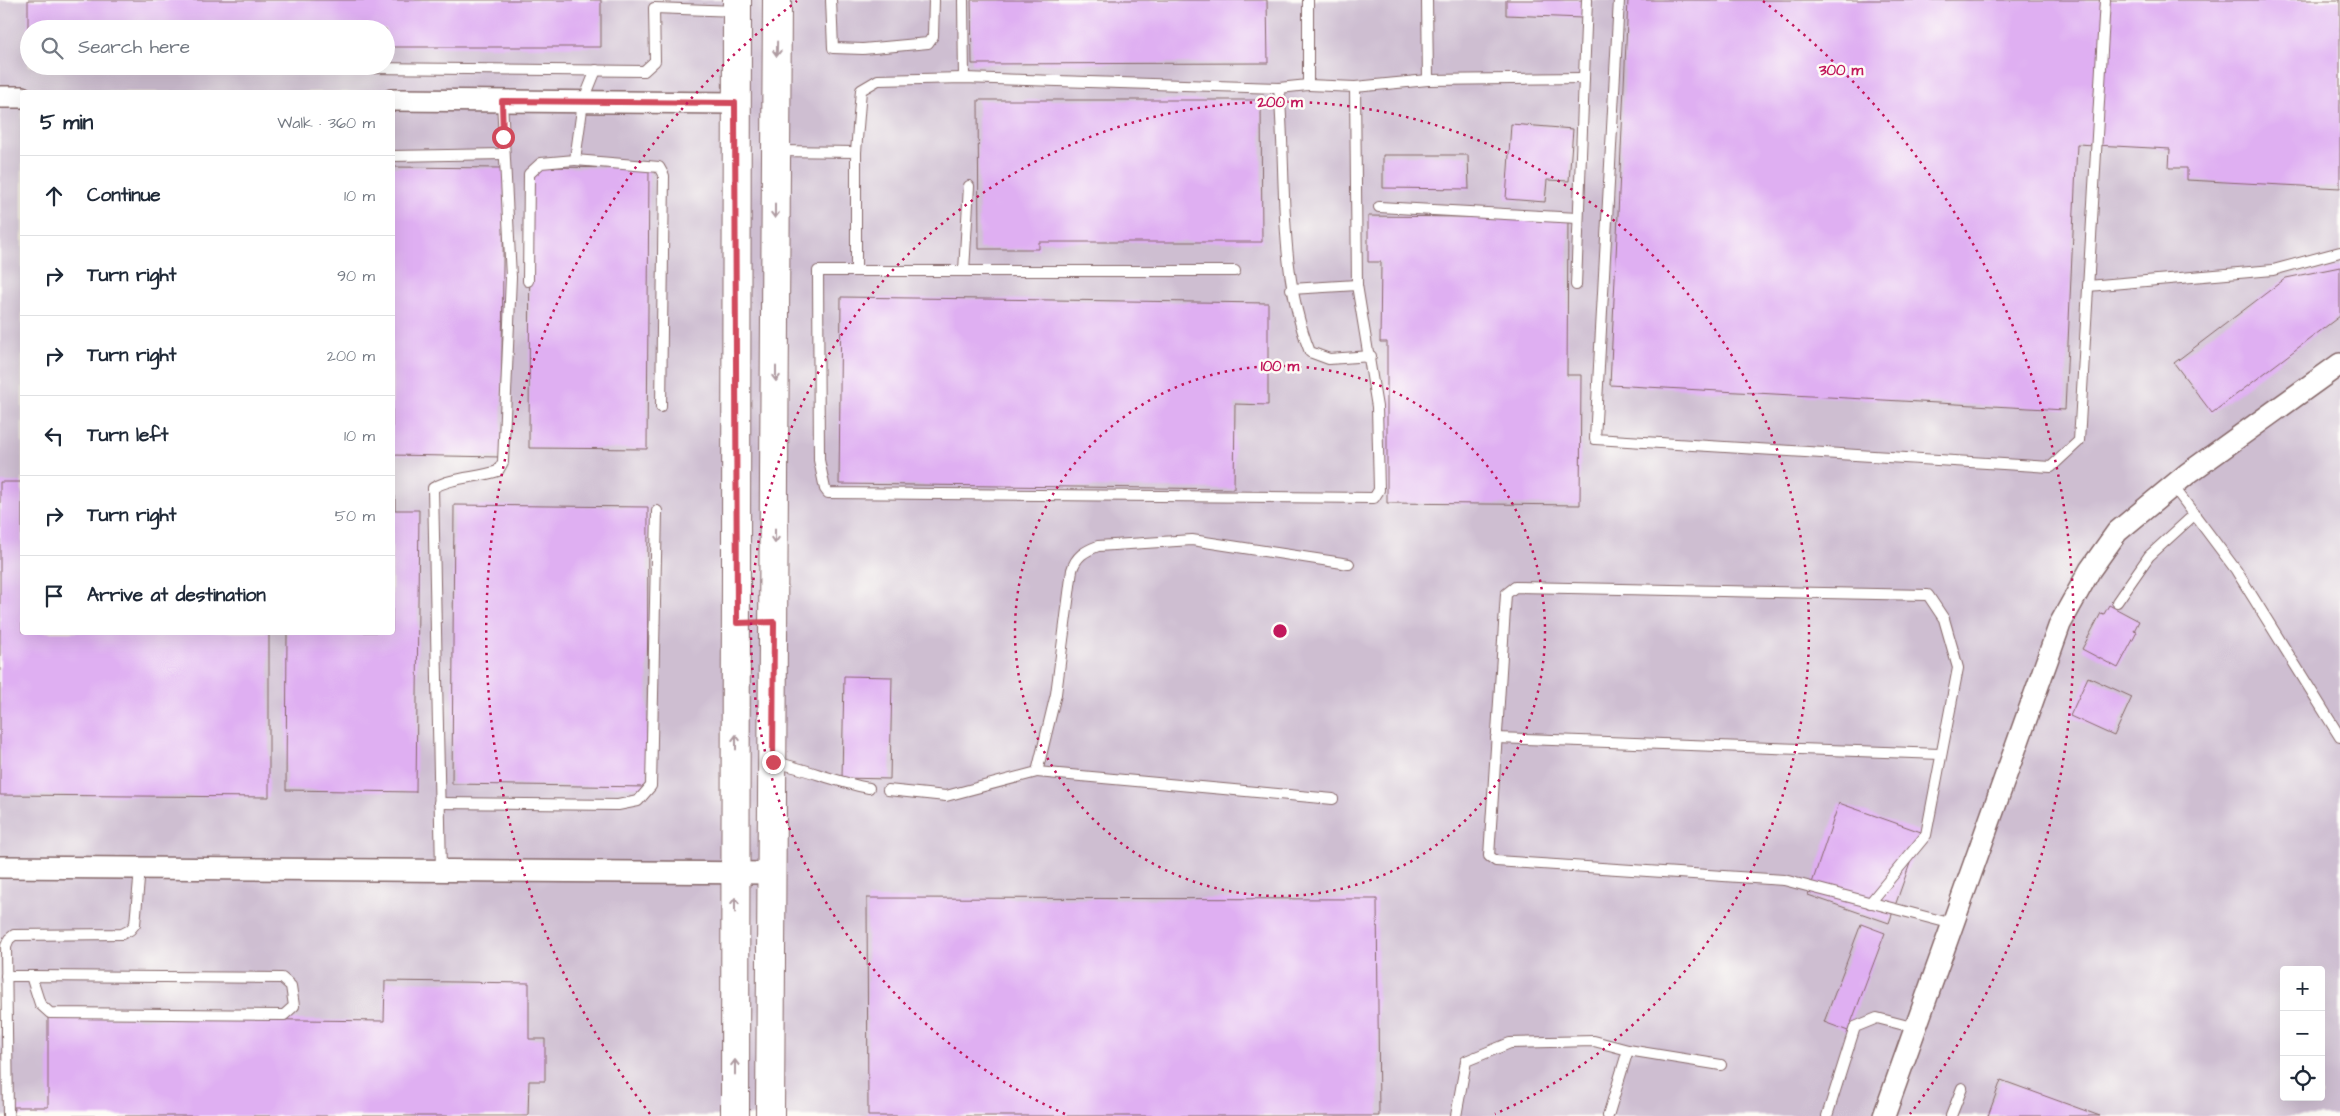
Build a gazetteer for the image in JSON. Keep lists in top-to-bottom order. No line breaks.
{"page":{"search":"Search here","heading":["5 min","Walk · 360 m"],"list":[["Continue","10 m"],["Turn right","90 m"],["Turn right","200 m"],["Turn left","10 m"],["Turn right","50 m"],"Arrive at destination"],"map_buttons":["+","−"]},"rings":["300 m","200 m","100 m"]}
